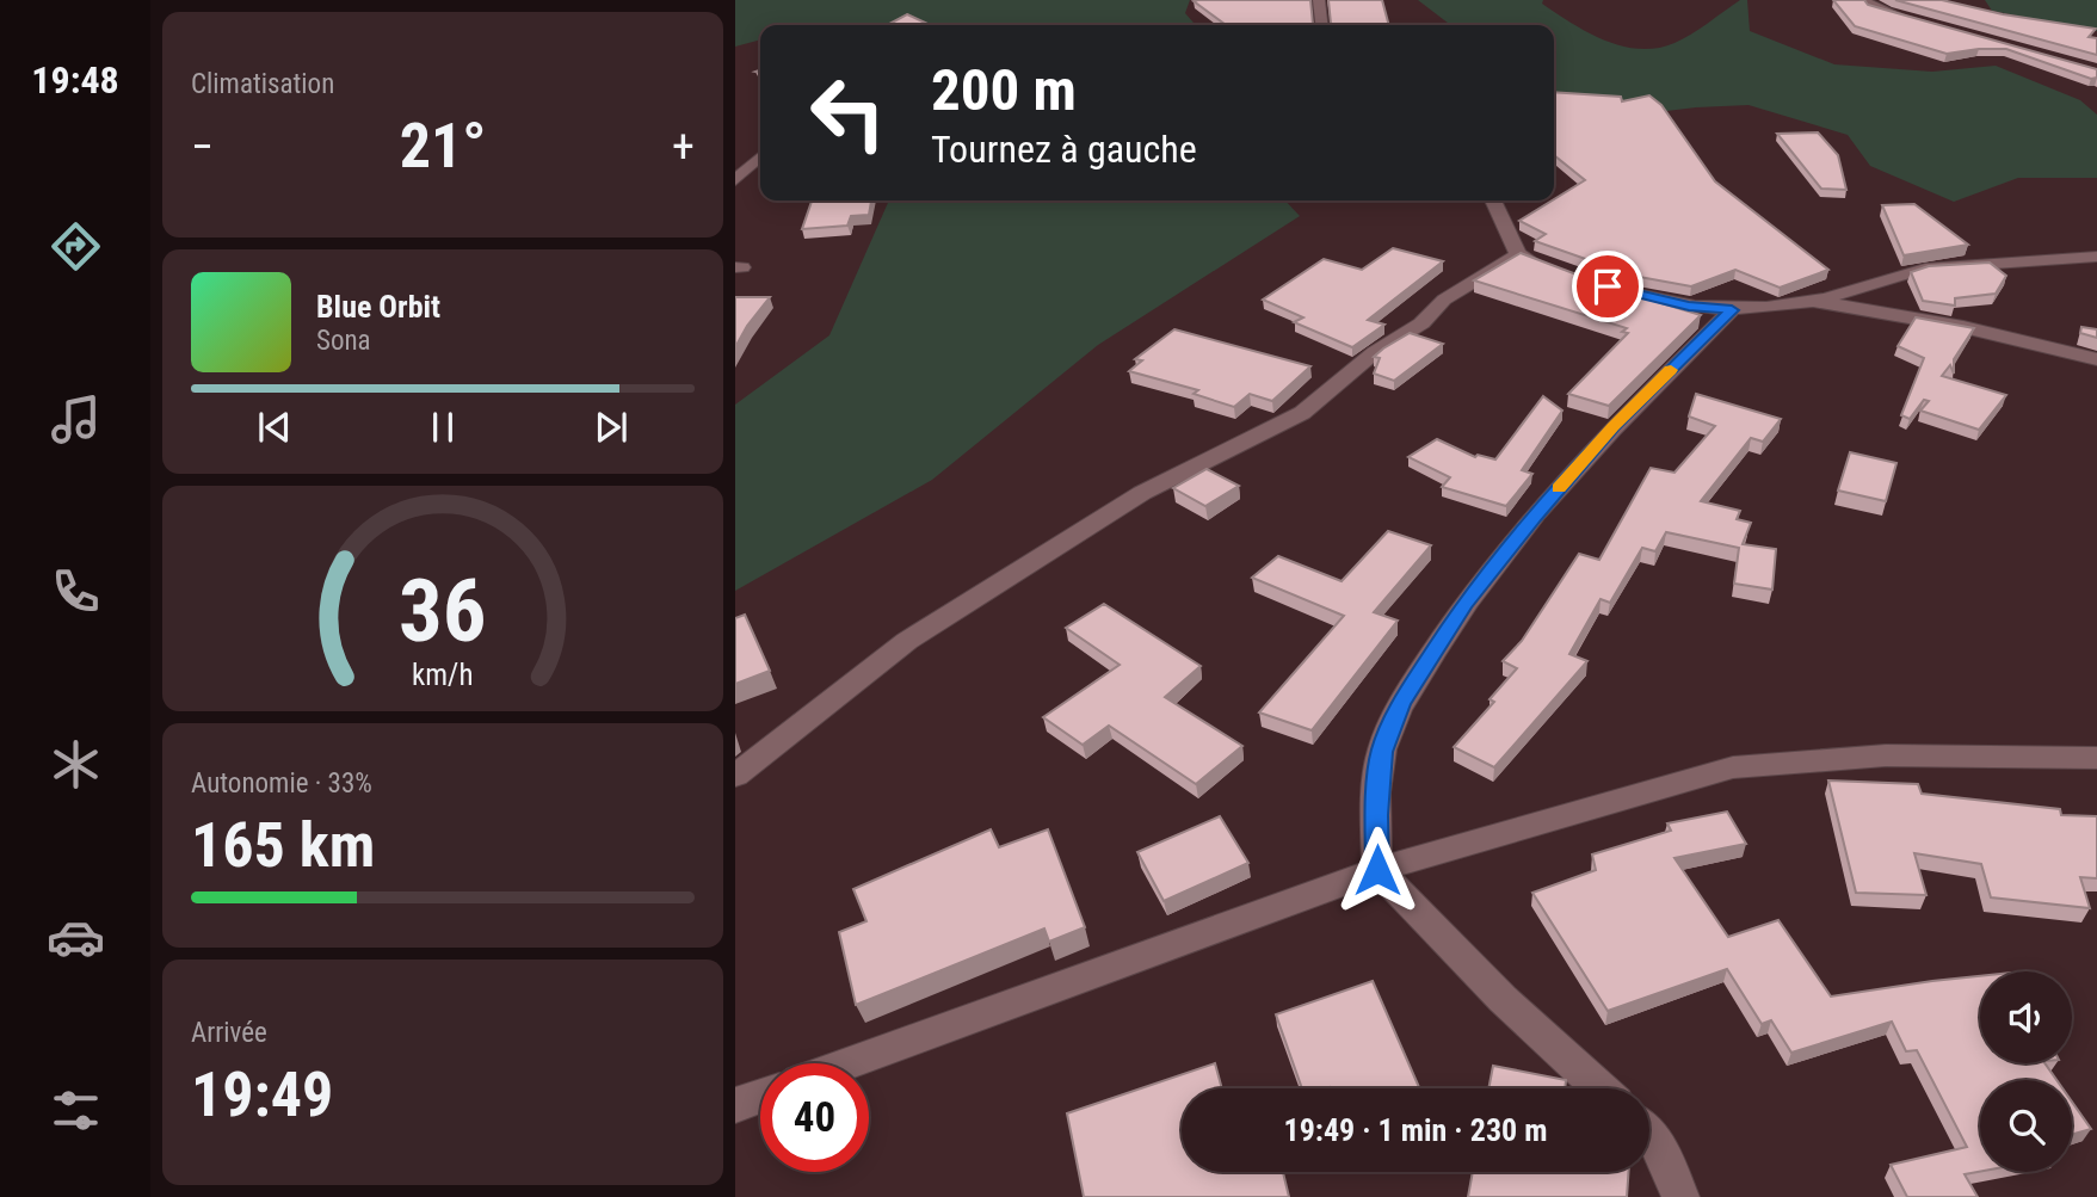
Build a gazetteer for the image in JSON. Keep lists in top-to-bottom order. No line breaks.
{"page":{"tabs":"19:48","tile":["Climatisation",["Autonomie · 33%","165 km"],["Arrivée","19:49"]],"turn":["200 m","Tournez à gauche"],"heat":["−","21°","+"],"song":["Blue Orbit","Sona"],"limit":"40","trip":"19:49 · 1 min · 230 m","gauge":["36","km/h"]}}
